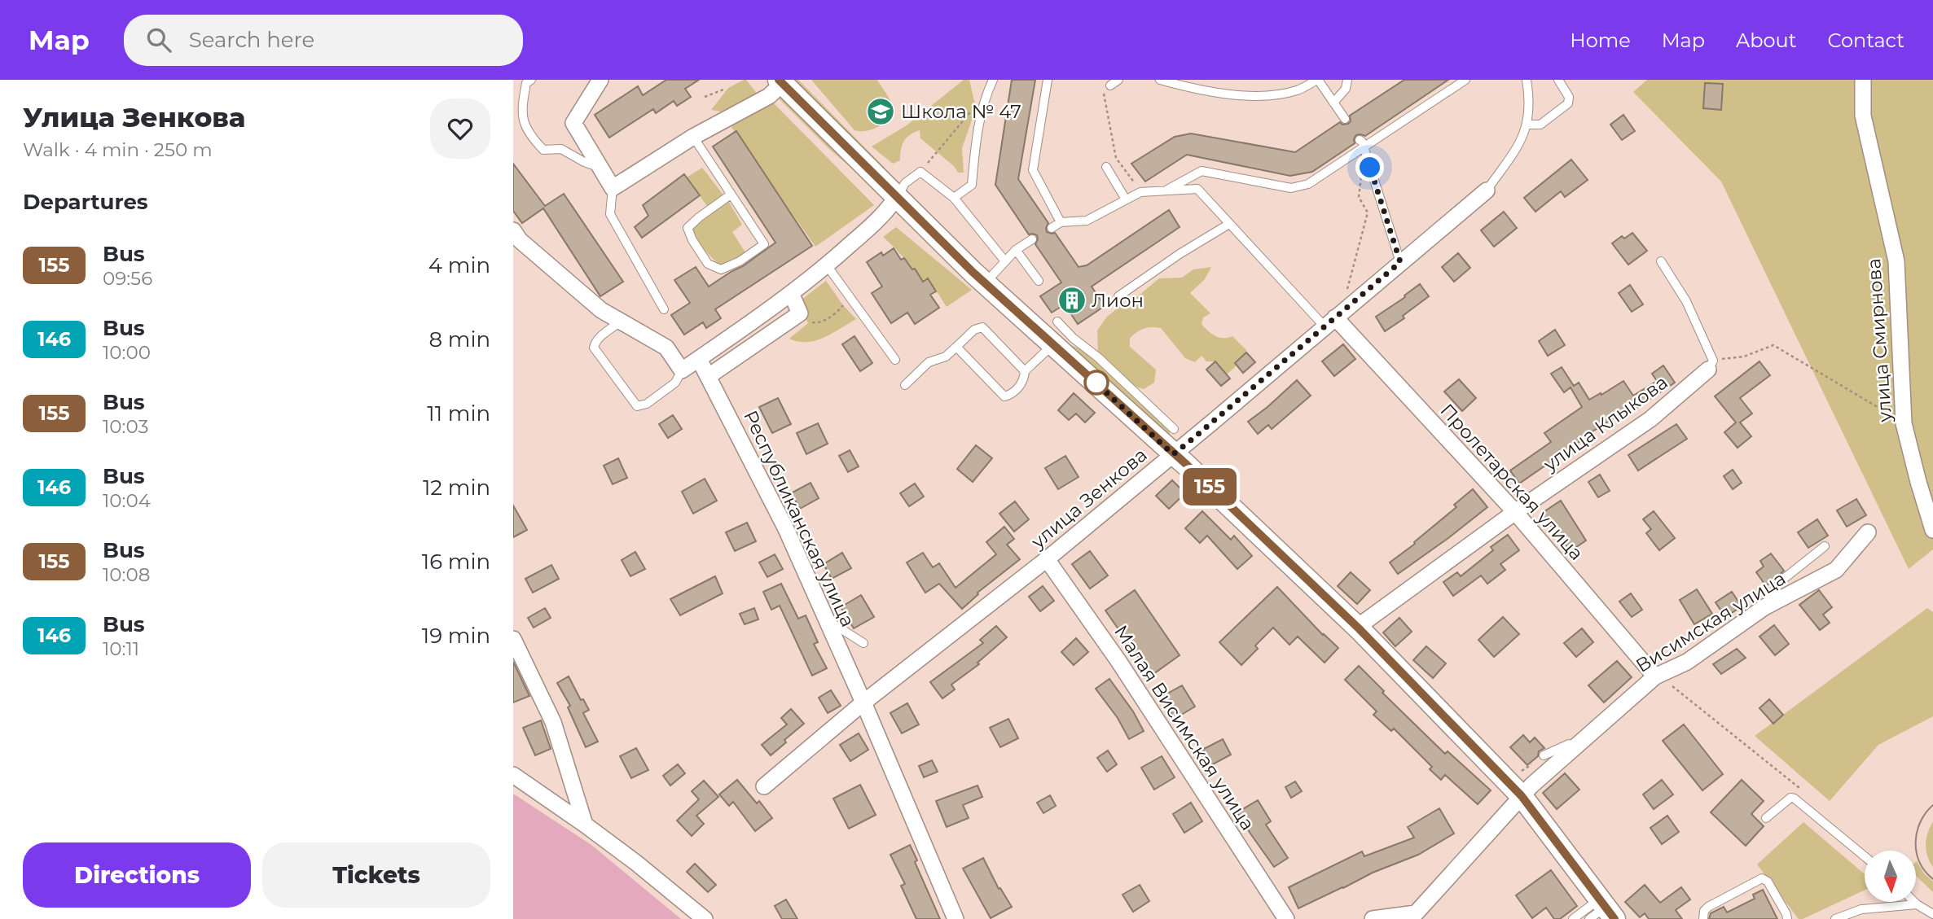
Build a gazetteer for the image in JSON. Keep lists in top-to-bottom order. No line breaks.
{"streets":{"street":["улица Смирнова","улица Клыкова","Пролетарская улица","улица Зенкова","Республиканская улица","Висимская улица","Малая Висимская улица"]},"crossings":[["улица Клыкова","Пролетарская улица"],["Пролетарская улица","улица Зенкова"],["Пролетарская улица","Висимская улица"],["улица Зенкова","Республиканская улица"],["улица Зенкова","Малая Висимская улица"]],"places":{"school or university":["Школа № 47"],"building":["Лион"]},"lines":["bus line 155"],"north":"bottom","page":{"header":"Map","search":"Search here","nav":["Home","Map","About","Contact"],"heading":[["Улица Зенкова","Walk · 4 min · 250 m"],"Departures"],"on_map":"155","list":[{"mark":"155","name":"Bus","note":"09:56","value":"4 min"},{"mark":"146","name":"Bus","note":"10:00","value":"8 min"},{"mark":"155","name":"Bus","note":"10:03","value":"11 min"},{"mark":"146","name":"Bus","note":"10:04","value":"12 min"},{"mark":"155","name":"Bus","note":"10:08","value":"16 min"},{"mark":"146","name":"Bus","note":"10:11","value":"19 min"}],"buttons":["Directions","Tickets"]}}
